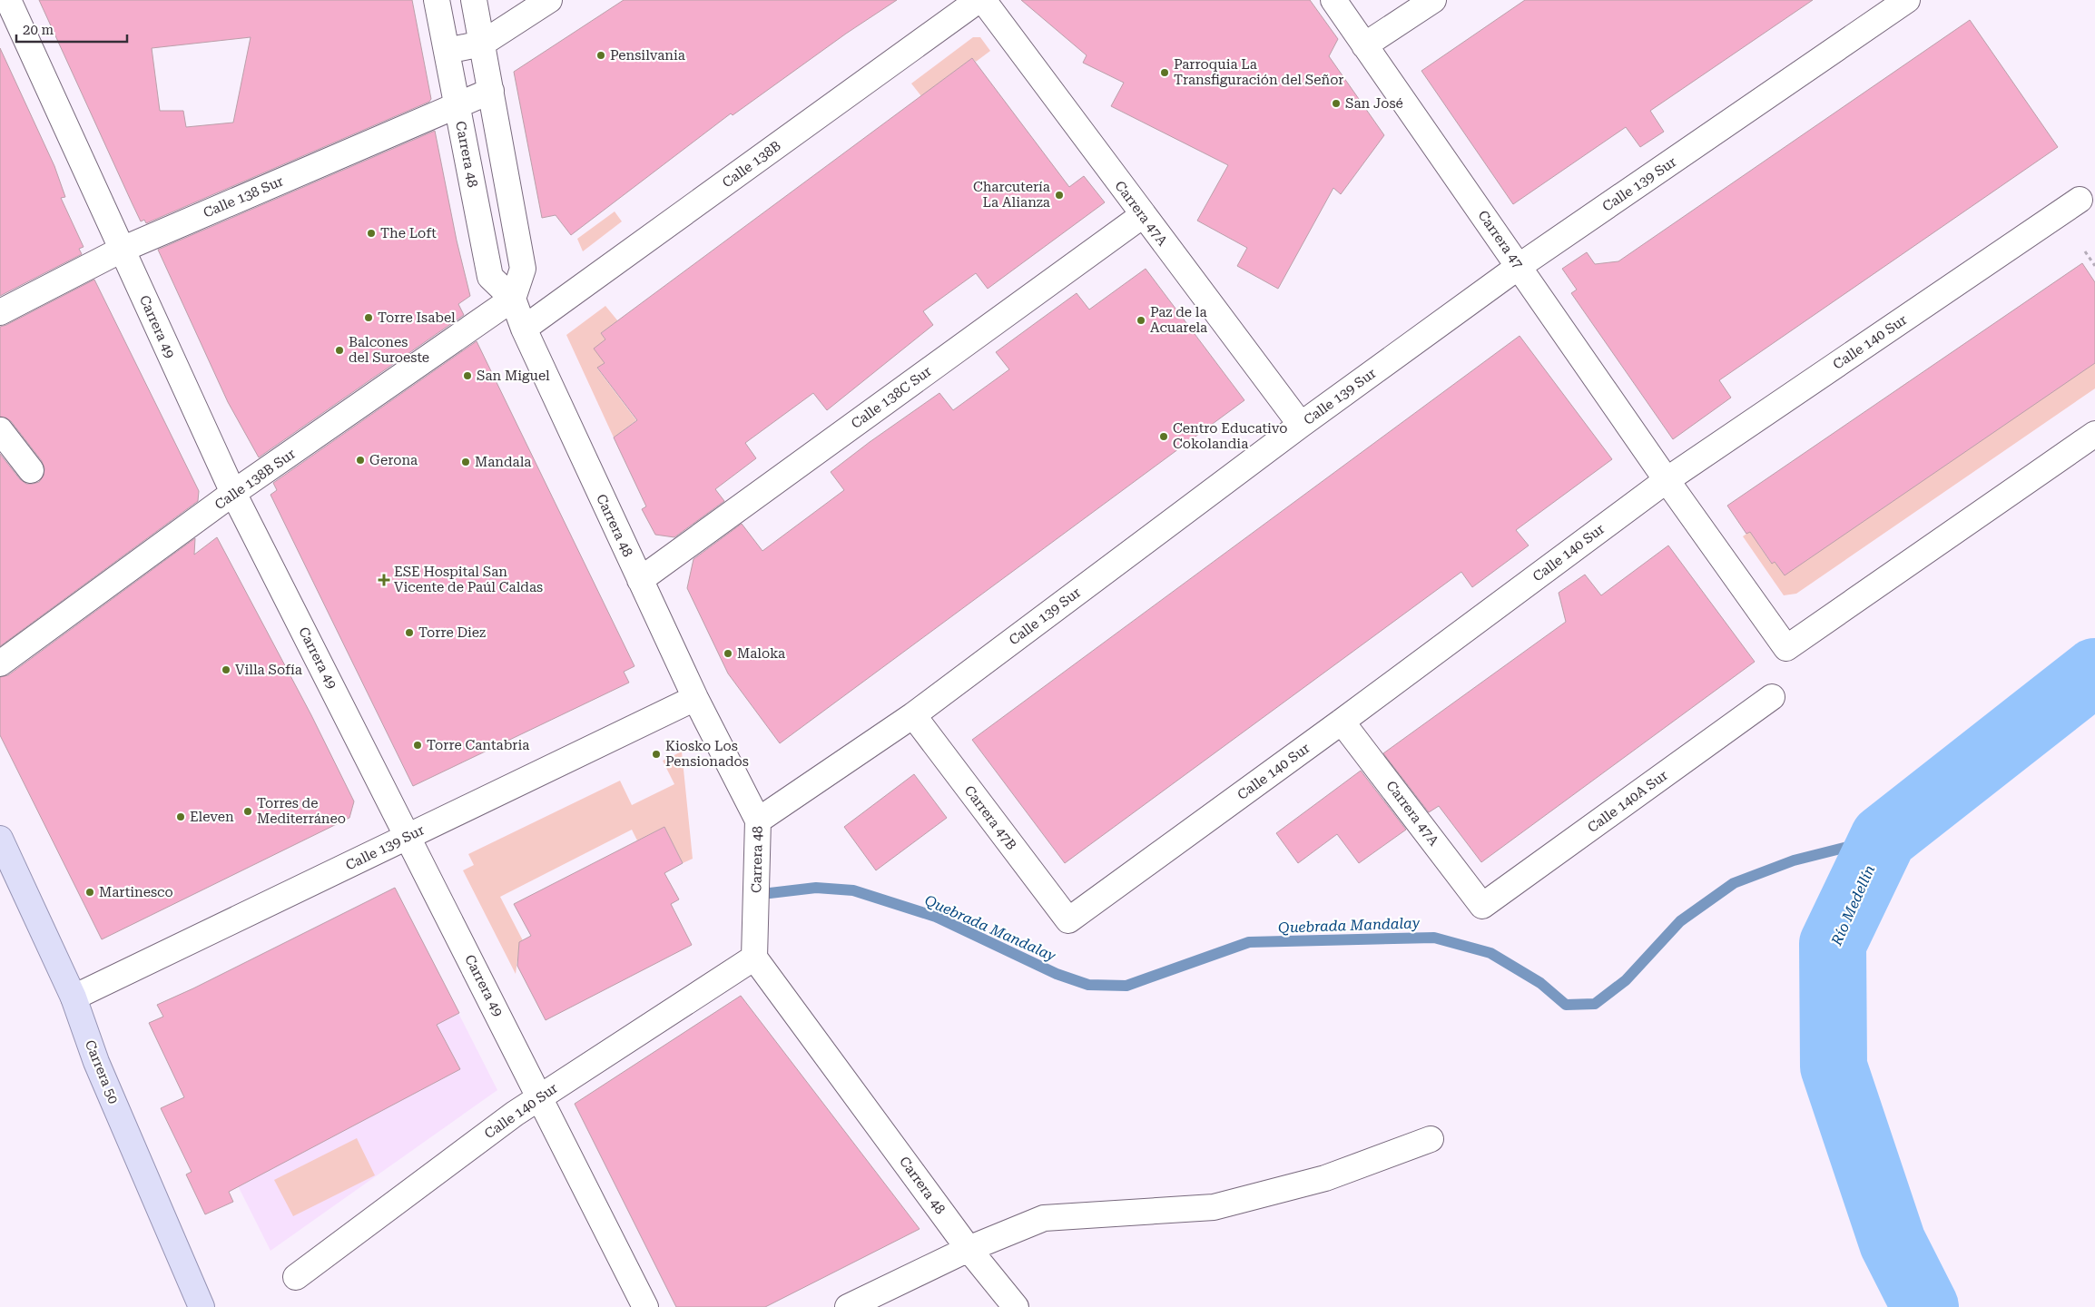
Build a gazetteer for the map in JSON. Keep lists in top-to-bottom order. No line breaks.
{"streets":{"main road":["Carrera 50"],"street":["Carrera 48","Calle 138B","Calle 139 Sur","Calle 138 Sur","Carrera 47A","Carrera 47","Carrera 49","Calle 140 Sur","Calle 138C Sur","Calle 138B Sur","Calle 140A Sur","Carrera 47B"]},"crossings":[["Carrera 48","Calle 138B"],["Carrera 48","Calle 139 Sur"],["Carrera 48","Calle 138 Sur"],["Carrera 48","Calle 140 Sur"],["Carrera 48","Calle 138C Sur"],["Carrera 48","Calle 138B Sur"],["Calle 139 Sur","Carrera 47A"],["Calle 139 Sur","Carrera 47"],["Calle 139 Sur","Carrera 49"],["Calle 139 Sur","Carrera 47B"],["Calle 139 Sur","Carrera 50"],["Calle 138 Sur","Carrera 49"],["Carrera 47A","Calle 140 Sur"],["Carrera 47A","Calle 138C Sur"],["Carrera 47A","Calle 140A Sur"],["Carrera 47","Calle 140 Sur"],["Carrera 49","Calle 140 Sur"],["Carrera 49","Calle 138B Sur"],["Calle 140 Sur","Carrera 47B"]],"water":["Río Medellín","Quebrada Mandalay"],"places":{"other":["Pensilvania","Parroquia La Transfiguración del Señor","San José","Charcutería La Alianza","The Loft","Torre Isabel","Paz de la Acuarela","Balcones del Suroeste","San Miguel","Centro Educativo Cokolandia","Gerona","Mandala","Torre Diez","Maloka","Villa Sofía","Torre Cantabria","Kiosko Los Pensionados","Torres de Mediterráneo","Eleven","Martinesco"],"health":["ESE Hospital San Vicente de Paúl Caldas"]},"scale_bar":"20 m"}
